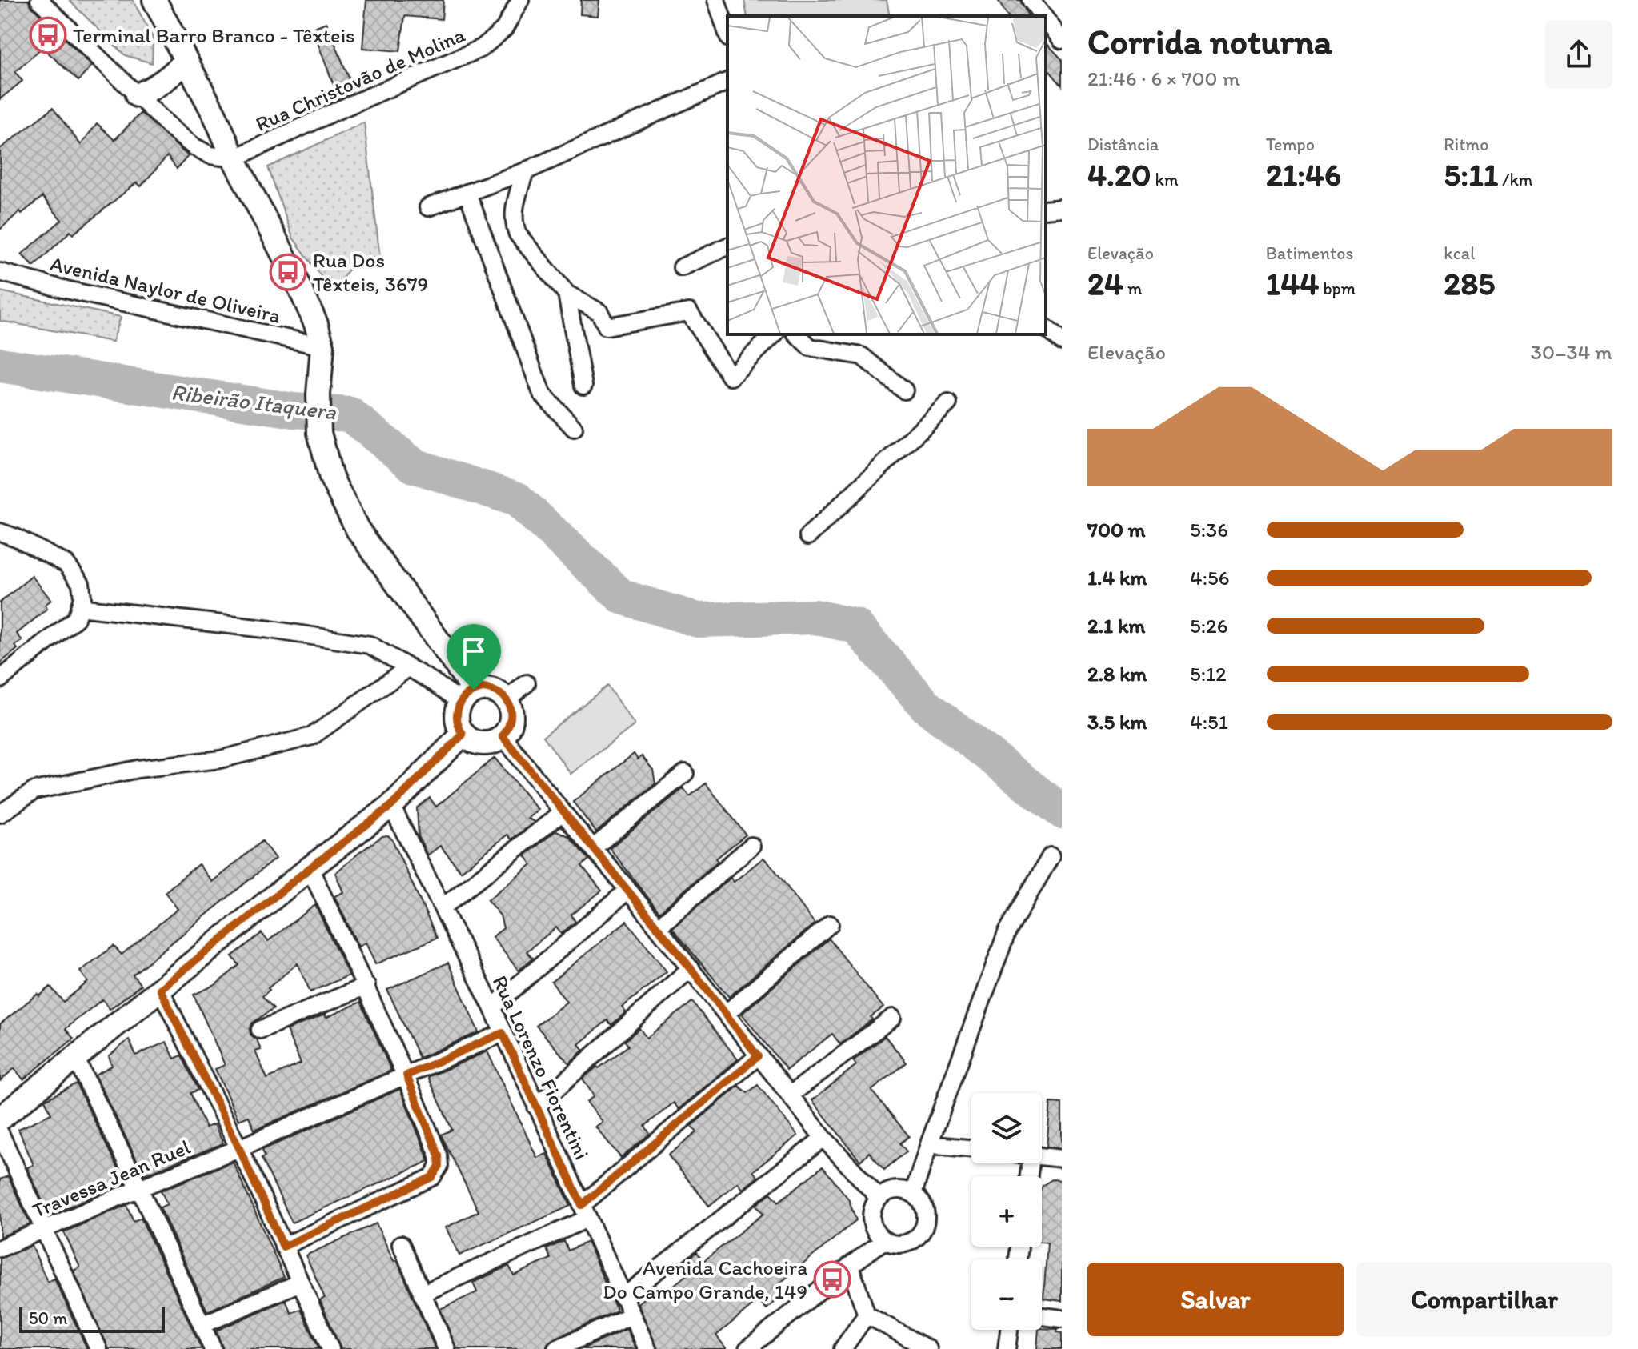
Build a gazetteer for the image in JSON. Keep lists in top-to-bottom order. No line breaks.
{"streets":{"street":["Rua Christovão de Molina","Avenida Naylor de Oliveira","Rua Lorenzo Fiorentini","Travessa Jean Ruel"]},"crossings":[["Rua Lorenzo Fiorentini","Travessa Jean Ruel"]],"water":["Ribeirão Itaquera"],"places":{"bus stop":["Terminal Barro Branco - Têxteis","Rua Dos Têxteis, 3679","Avenida Cachoeira Do Campo Grande, 149"]},"scale_bar":"50 m","page":{"heading":["Corrida noturna","21:46 · 6 × 700 m"],"stats":[["Distância","4.20 km"],["Tempo","21:46"],["Ritmo","5:11 /km"],["Elevação","24 m"],["Batimentos","144 bpm"],["kcal","285"]],"chart":["Elevação","30–34 m"],"list":[{"name":"700 m","note":"5:36"},{"name":"1.4 km","note":"4:56"},{"name":"2.1 km","note":"5:26"},{"name":"2.8 km","note":"5:12"},{"name":"3.5 km","note":"4:51"}],"map_buttons":["+","−"],"buttons":["Salvar","Compartilhar"],"scale":"50 m"}}
